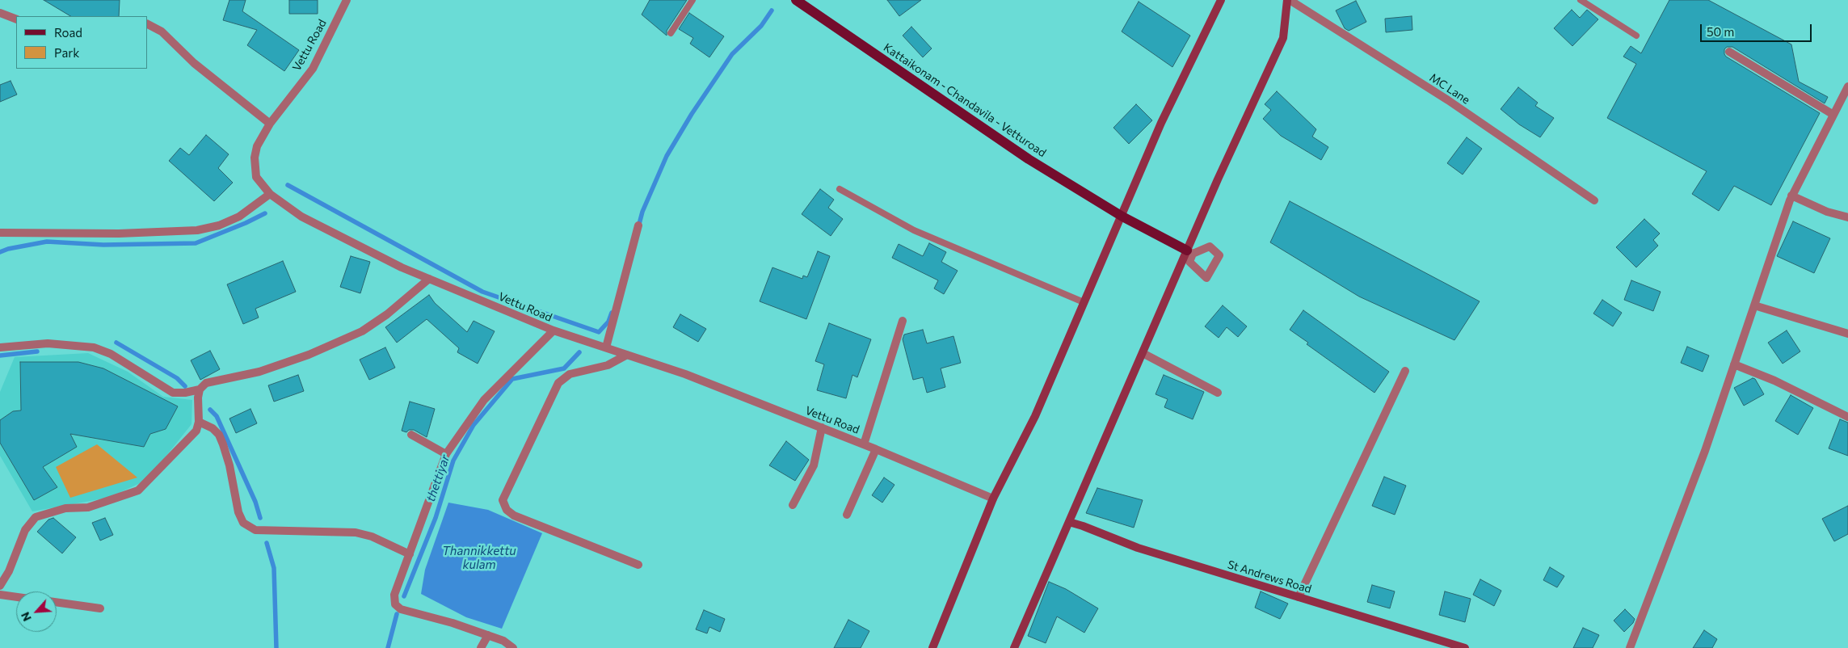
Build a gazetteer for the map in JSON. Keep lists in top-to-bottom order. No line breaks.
{"streets":{"main road":["Kattaikonam - Chandavila - Vetturoad"],"street":["Vettu Road","MC Lane","St Andrews Road"]},"water":["thettiyar","Thannikkettu kulam"],"legend":["Road","Park"],"scale_bar":"50 m","north":"bottom left"}
